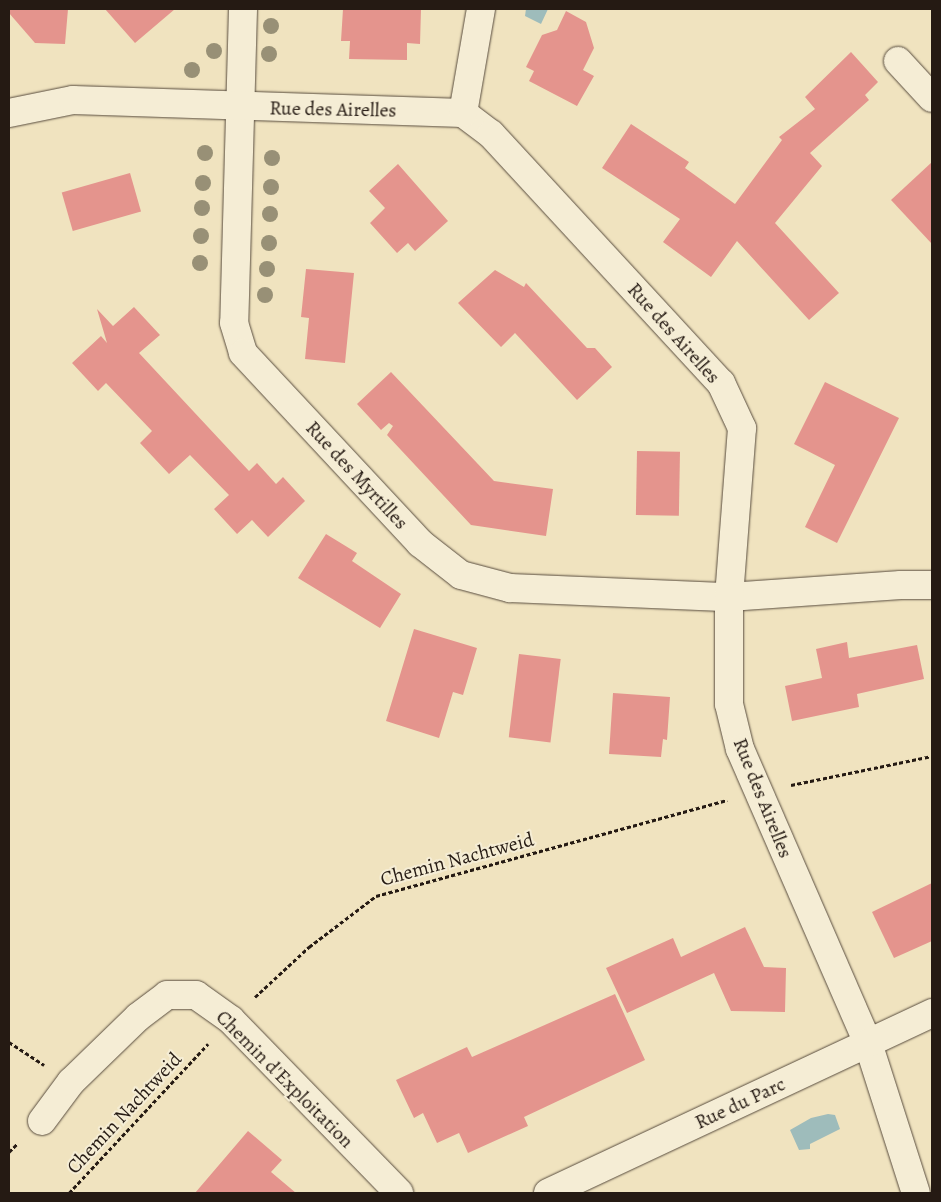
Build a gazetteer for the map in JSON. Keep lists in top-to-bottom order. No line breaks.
{"streets":{"street":["Rue des Airelles","Rue des Myrtilles","Chemin d'Exploitation","Rue du Parc"],"path":["Chemin Nachtweid"]},"crossings":[["Rue des Airelles","Rue des Myrtilles"],["Rue des Airelles","Chemin Nachtweid"],["Rue des Airelles","Rue du Parc"],["Chemin Nachtweid","Chemin d'Exploitation"]]}
